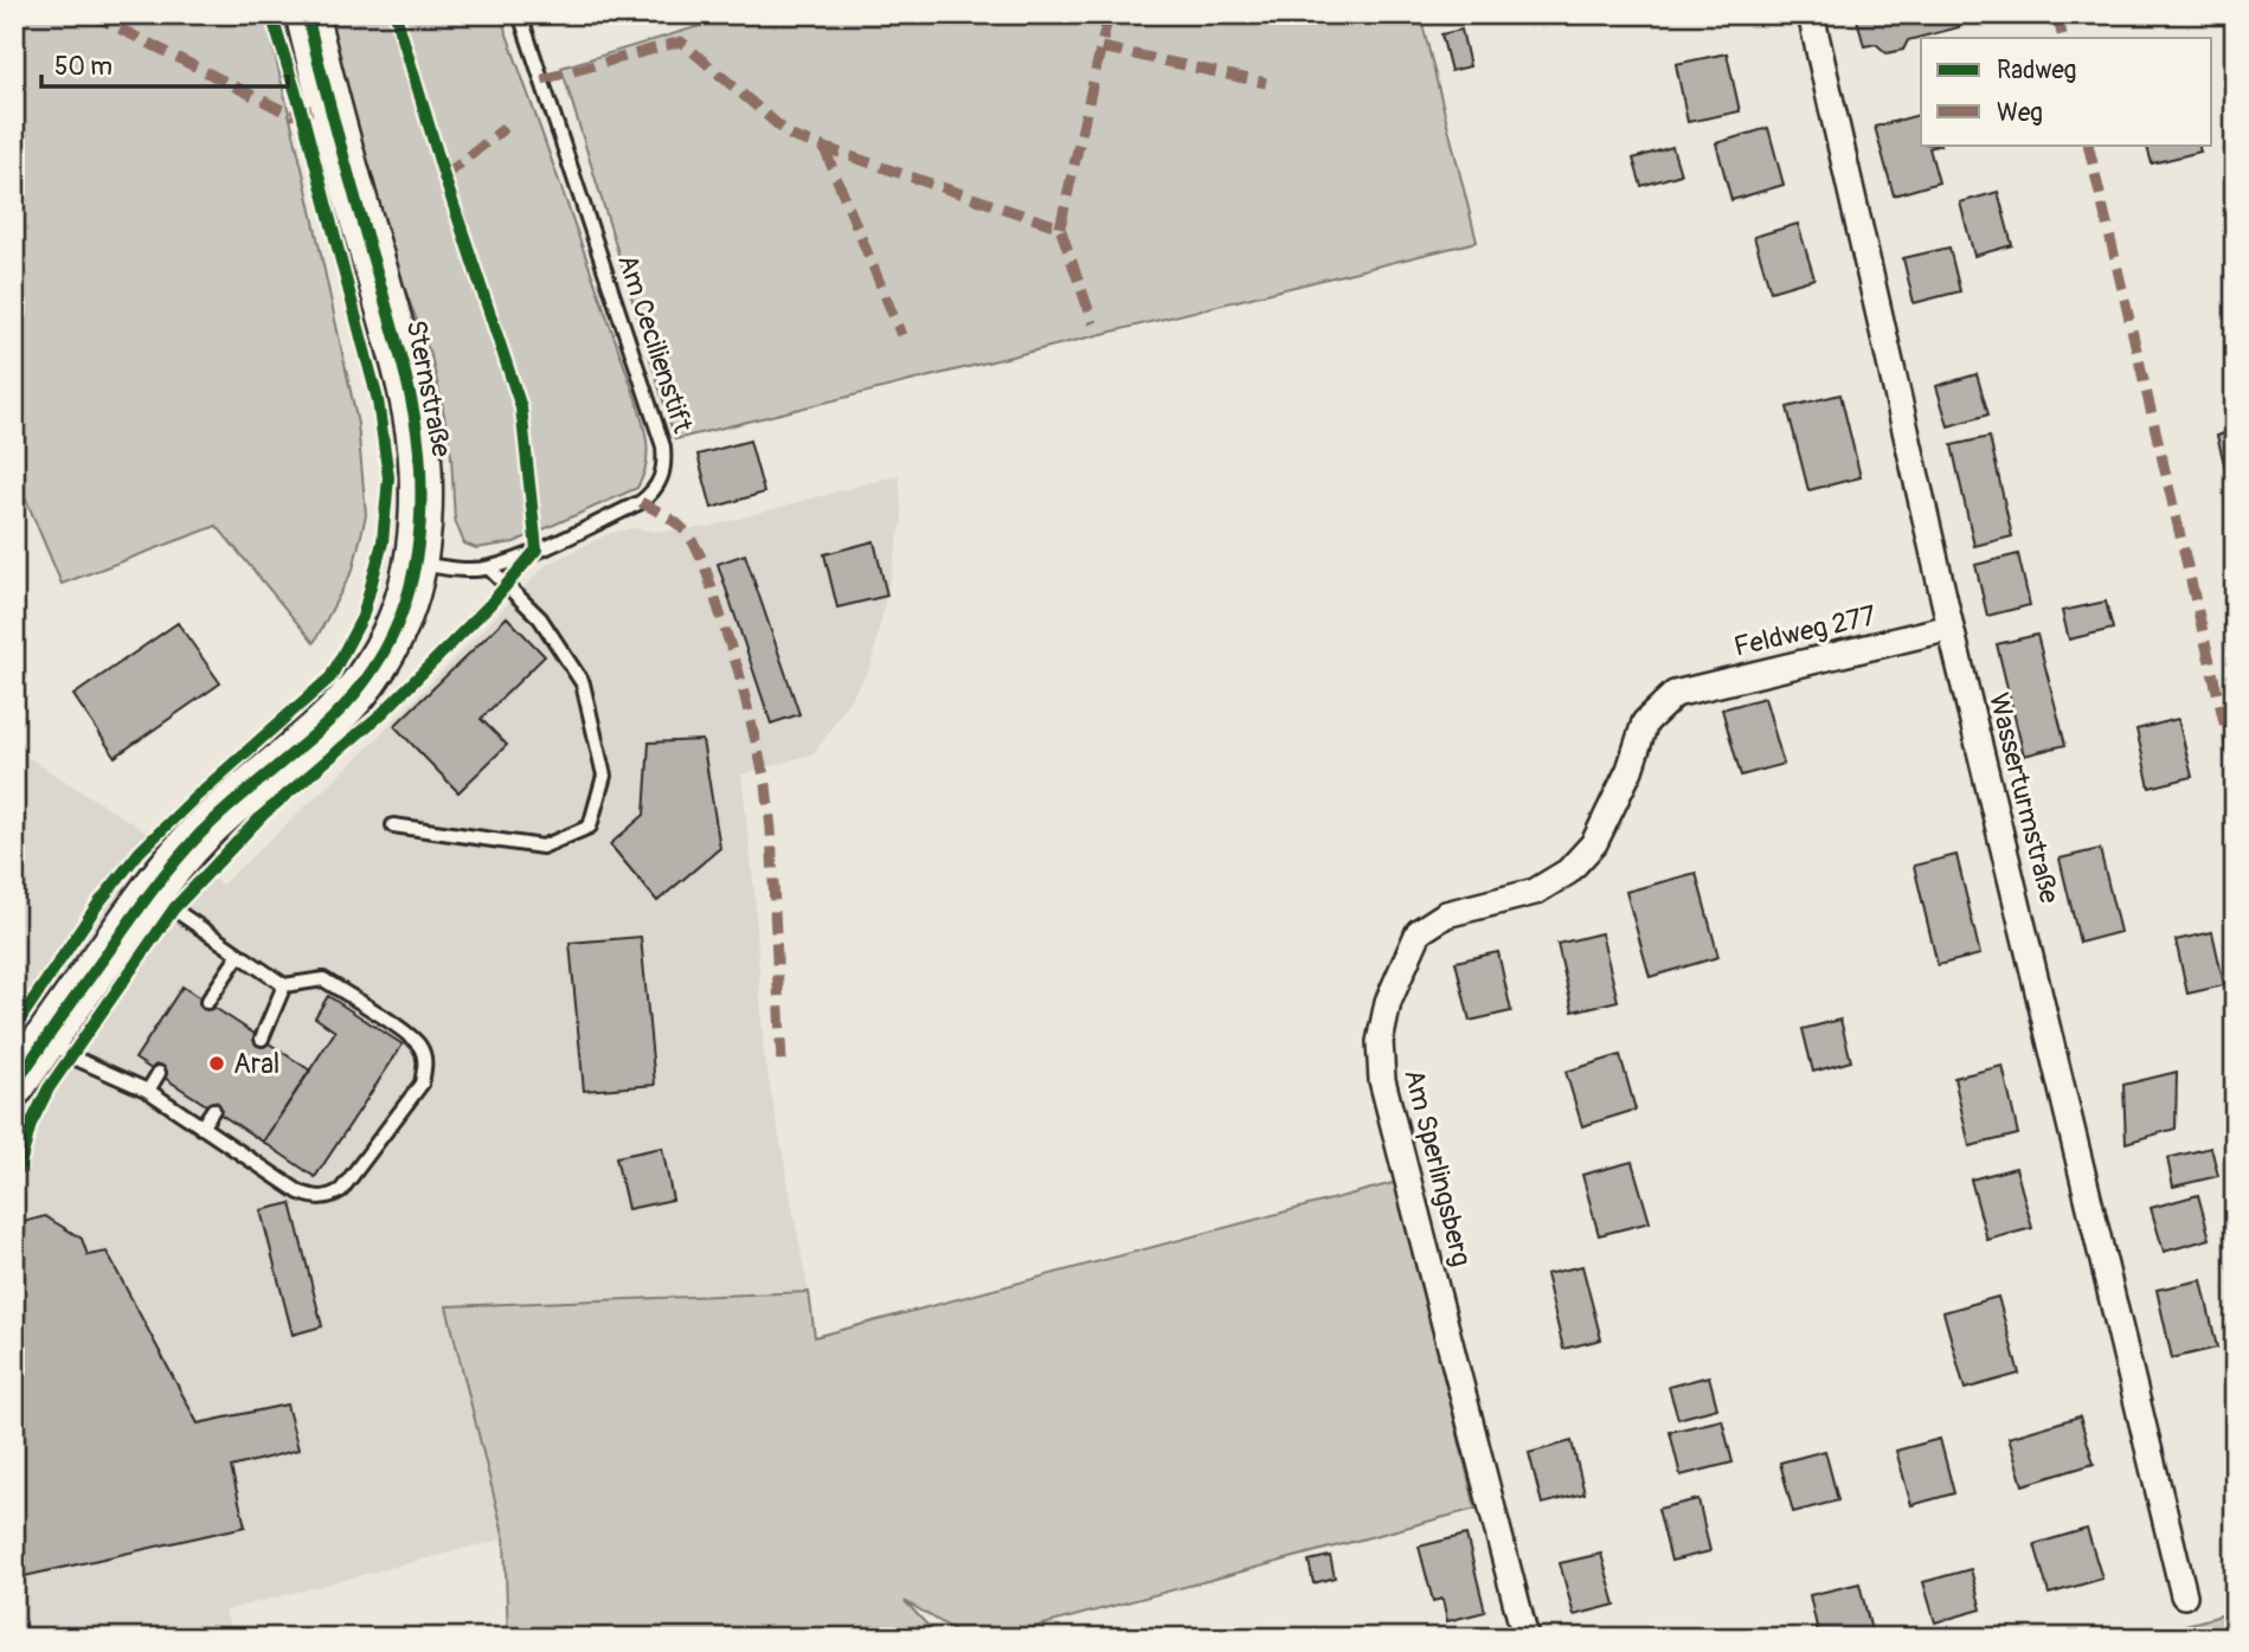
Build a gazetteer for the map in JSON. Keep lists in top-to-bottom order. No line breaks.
{"streets":{"main road":["Sternstraße"],"street":["Feldweg 277","Wasserturmstraße","Am Sperlingsberg"],"lane":["Am Cecilienstift"]},"crossings":[["Am Cecilienstift","Sternstraße"],["Feldweg 277","Wasserturmstraße"],["Feldweg 277","Am Sperlingsberg"]],"places":["Aral"],"legend":["Radweg","Weg"],"scale_bar":"50 m"}
